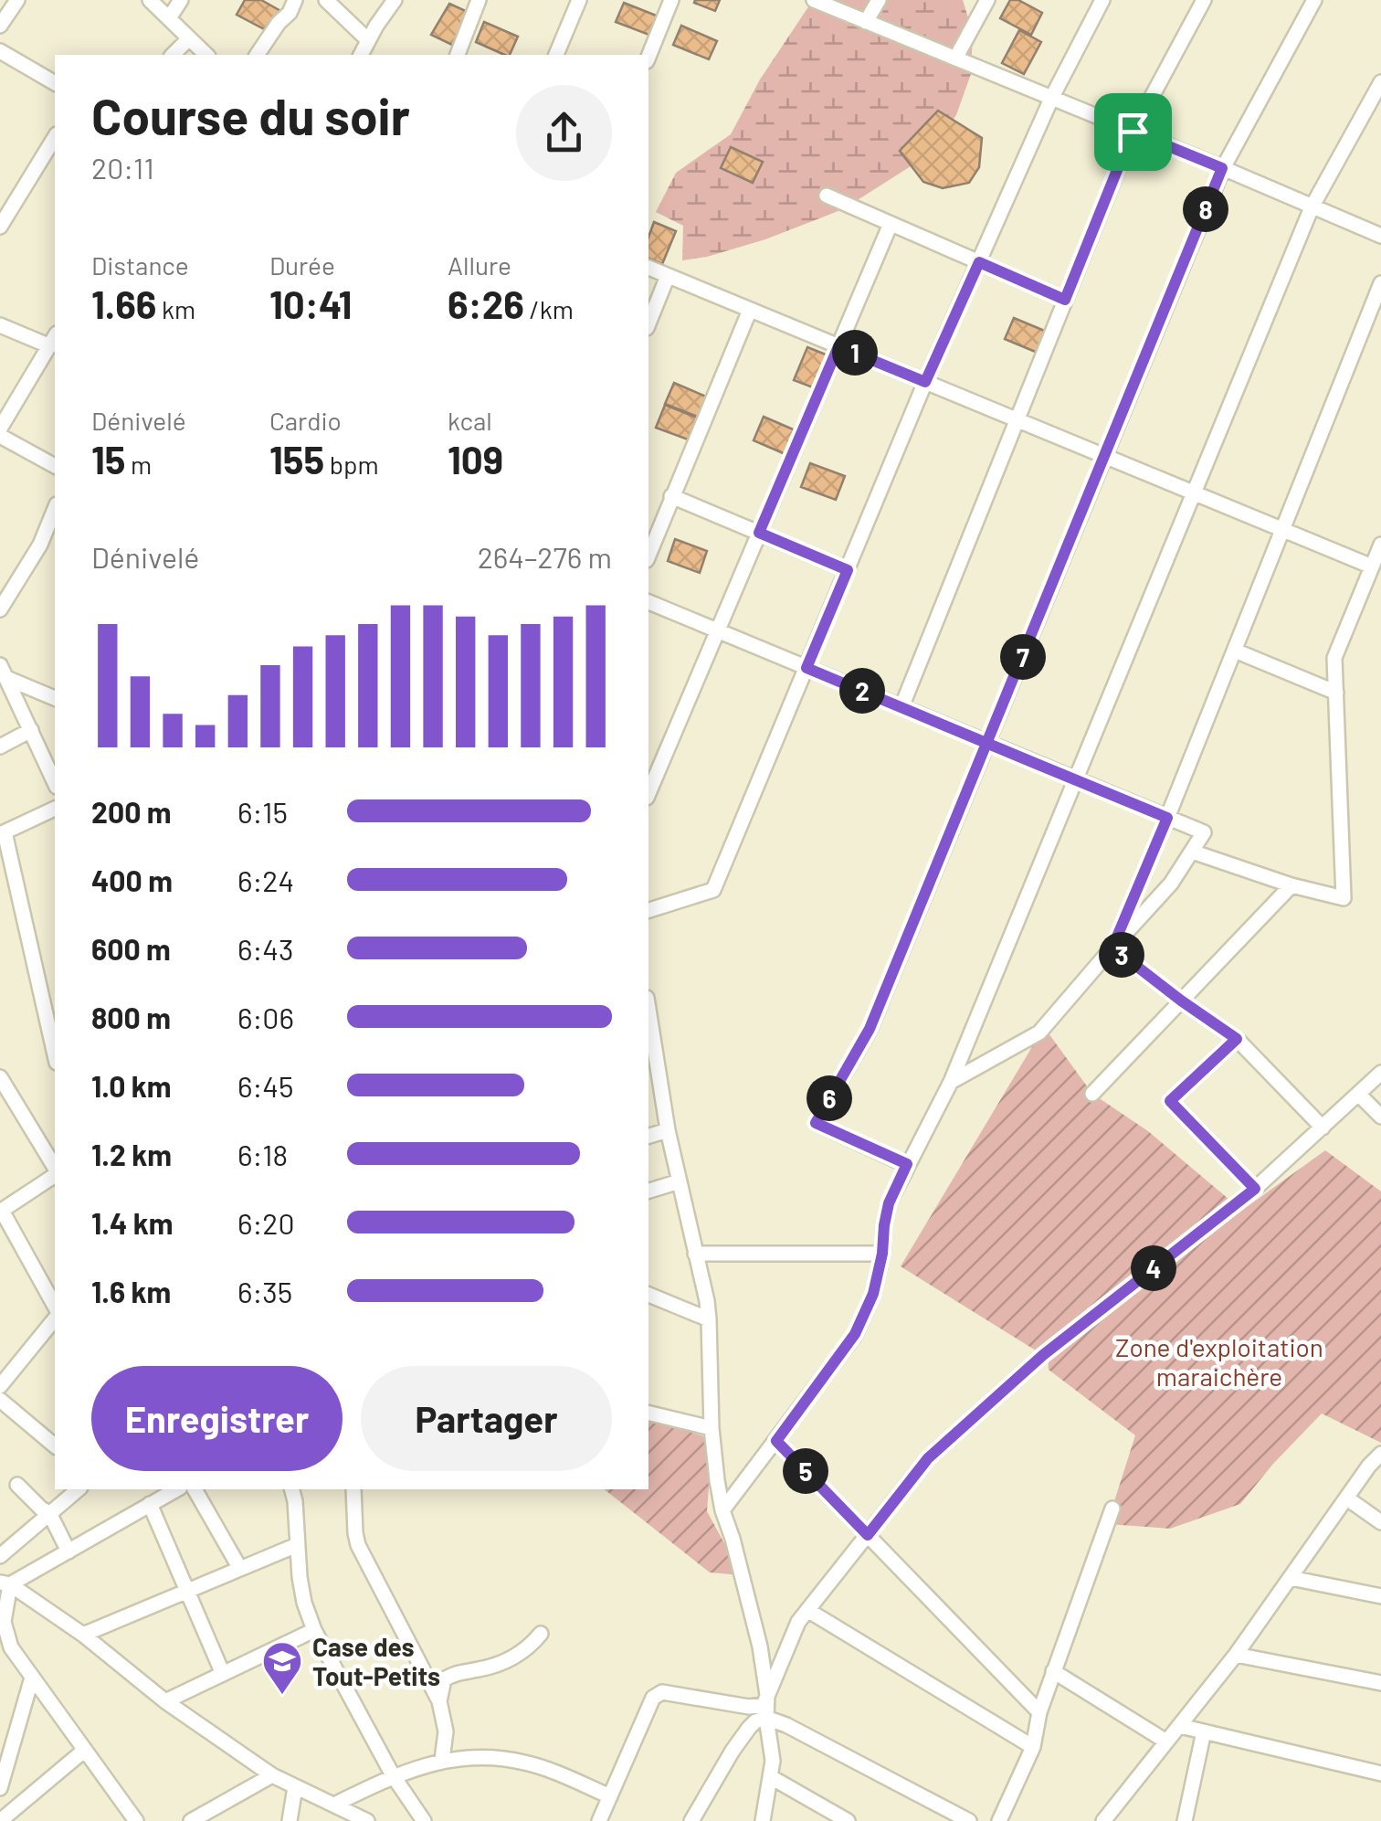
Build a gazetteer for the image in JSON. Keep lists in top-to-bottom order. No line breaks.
{"parks":["Zone d'exploitation maraichère"],"places":{"school or university":["Case des Tout-Petits"]},"page":{"heading":["Course du soir","20:11"],"pins":["8","1","7","2","3","6","4","5"],"stats":[["Distance","1.66 km"],["Durée","10:41"],["Allure","6:26 /km"],["Dénivelé","15 m"],["Cardio","155 bpm"],["kcal","109"]],"chart":["Dénivelé","264–276 m"],"list":[{"name":"200 m","note":"6:15"},{"name":"400 m","note":"6:24"},{"name":"600 m","note":"6:43"},{"name":"800 m","note":"6:06"},{"name":"1.0 km","note":"6:45"},{"name":"1.2 km","note":"6:18"},{"name":"1.4 km","note":"6:20"},{"name":"1.6 km","note":"6:35"}],"buttons":["Enregistrer","Partager"]}}
